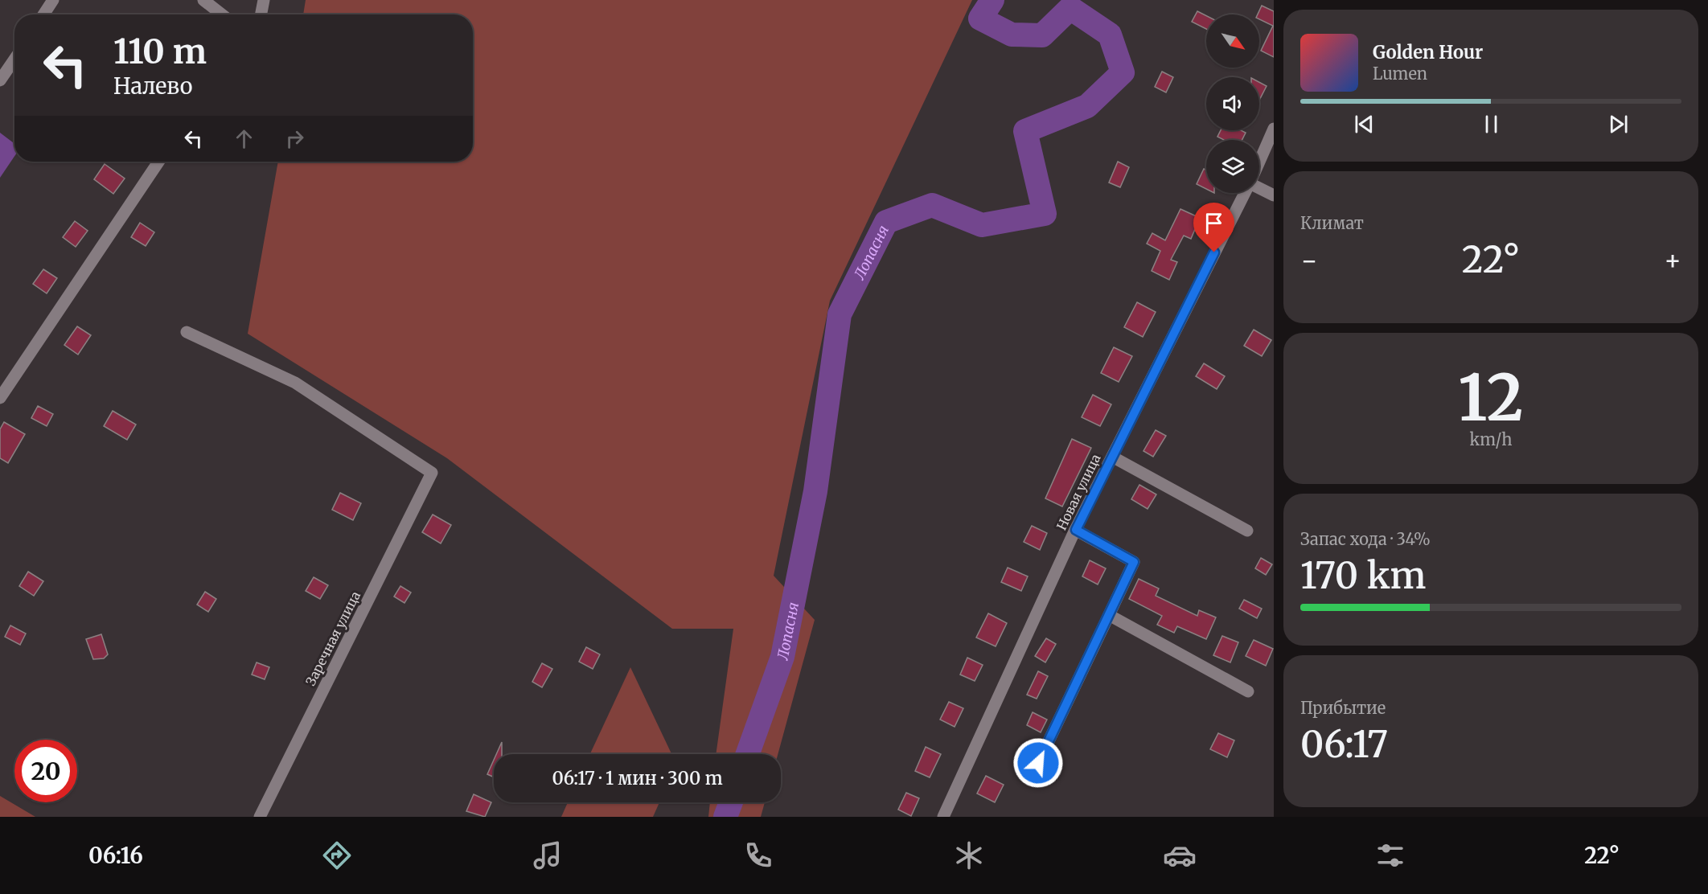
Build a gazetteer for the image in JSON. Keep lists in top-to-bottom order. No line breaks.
{"streets":{"street":["Новая улица","Заречная улица"]},"water":["Лопасня"],"north":"bottom right","page":{"turn":["110 m","Налево"],"song":["Golden Hour","Lumen"],"tile":["Климат",["12","km/h"],["Запас хода · 34%","170 km"],["Прибытие","06:17"]],"heat":["−","22°","+"],"limit":"20","trip":"06:17 · 1 мин · 300 m","tabs":["06:16","22°"]}}
